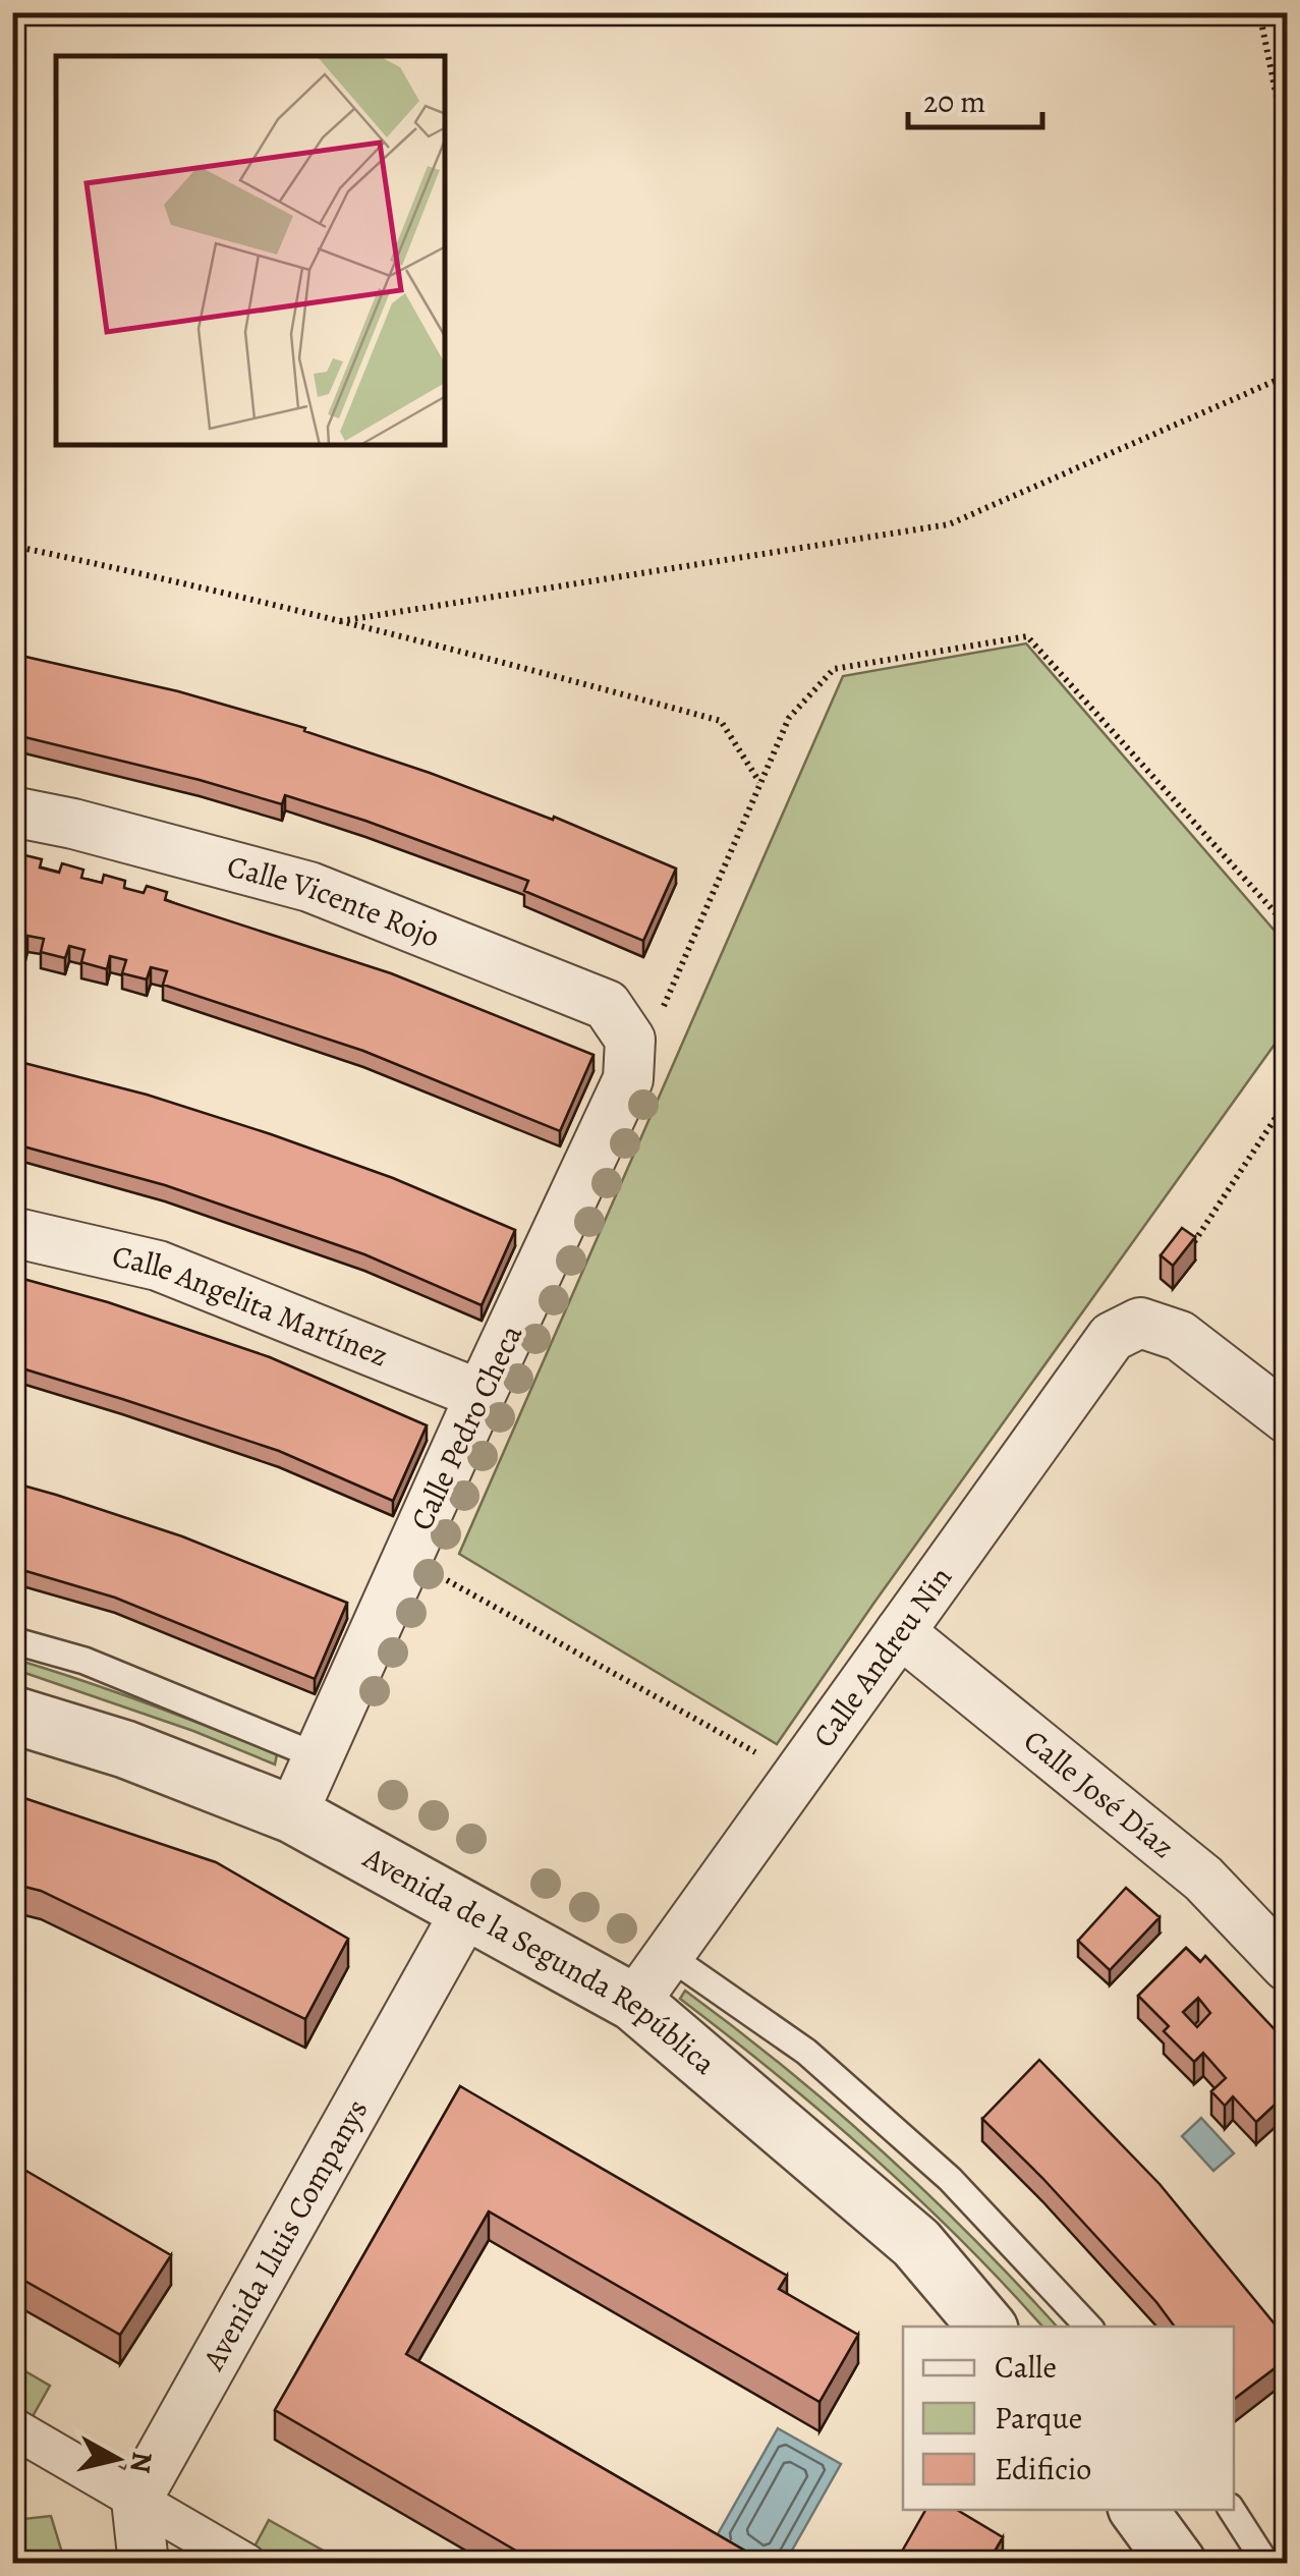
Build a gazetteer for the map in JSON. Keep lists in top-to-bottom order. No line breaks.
{"streets":{"street":["Calle Vicente Rojo","Calle Angelita Martínez","Calle Pedro Checa","Calle Andreu Nin","Calle José Díaz","Avenida de la Segunda República","Avenida Lluis Companys"]},"crossings":[["Calle Vicente Rojo","Calle Pedro Checa"],["Calle Angelita Martínez","Calle Pedro Checa"],["Calle Pedro Checa","Avenida de la Segunda República"],["Calle Andreu Nin","Calle José Díaz"],["Calle Andreu Nin","Avenida de la Segunda República"],["Avenida de la Segunda República","Avenida Lluis Companys"]],"legend":["Calle","Parque","Edificio"],"scale_bar":"20 m","north":"right"}
